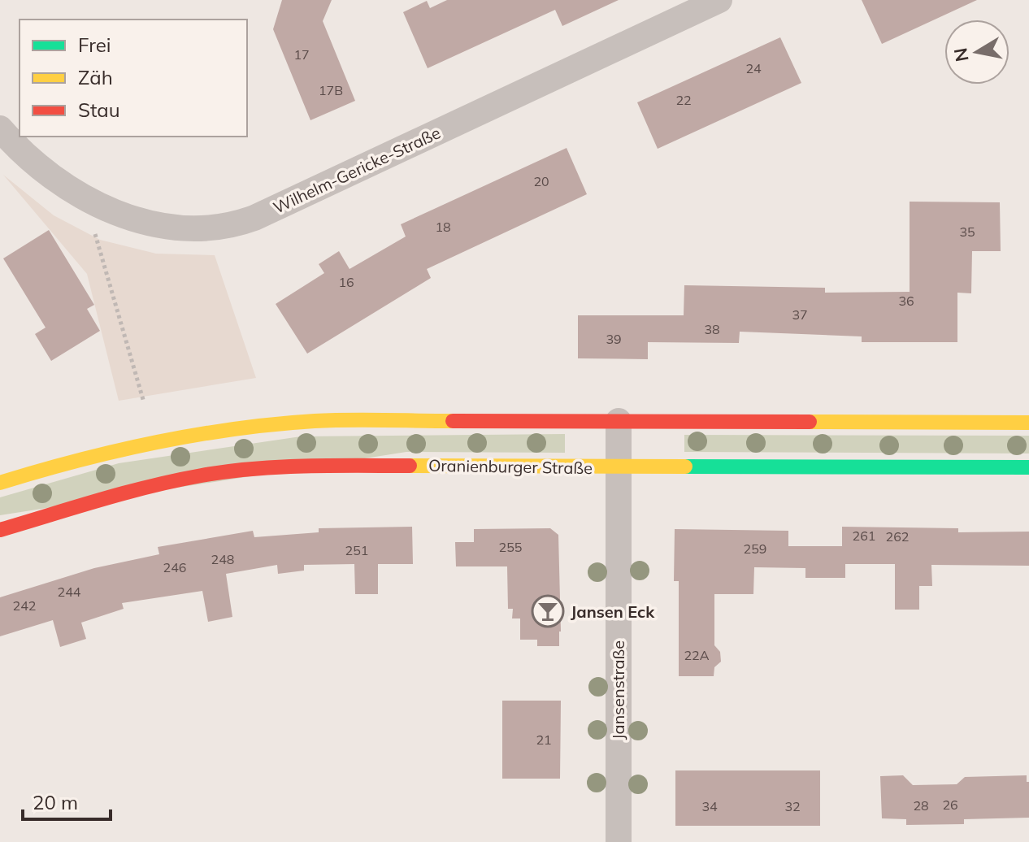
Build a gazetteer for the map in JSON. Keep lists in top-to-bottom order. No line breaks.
{"streets":{"main road":["Oranienburger Straße"],"street":["Wilhelm-Gericke-Straße","Jansenstraße"]},"crossings":[["Oranienburger Straße","Jansenstraße"]],"places":{"bar":["Jansen Eck"]},"house_numbers":["17","24","17B","22","20","18","35","16","36","37","38","39","261","262","255","259","251","248","246","244","242","22A","21","26","28","34","32"],"legend":["Frei","Zäh","Stau"],"scale_bar":"20 m","north":"left"}
